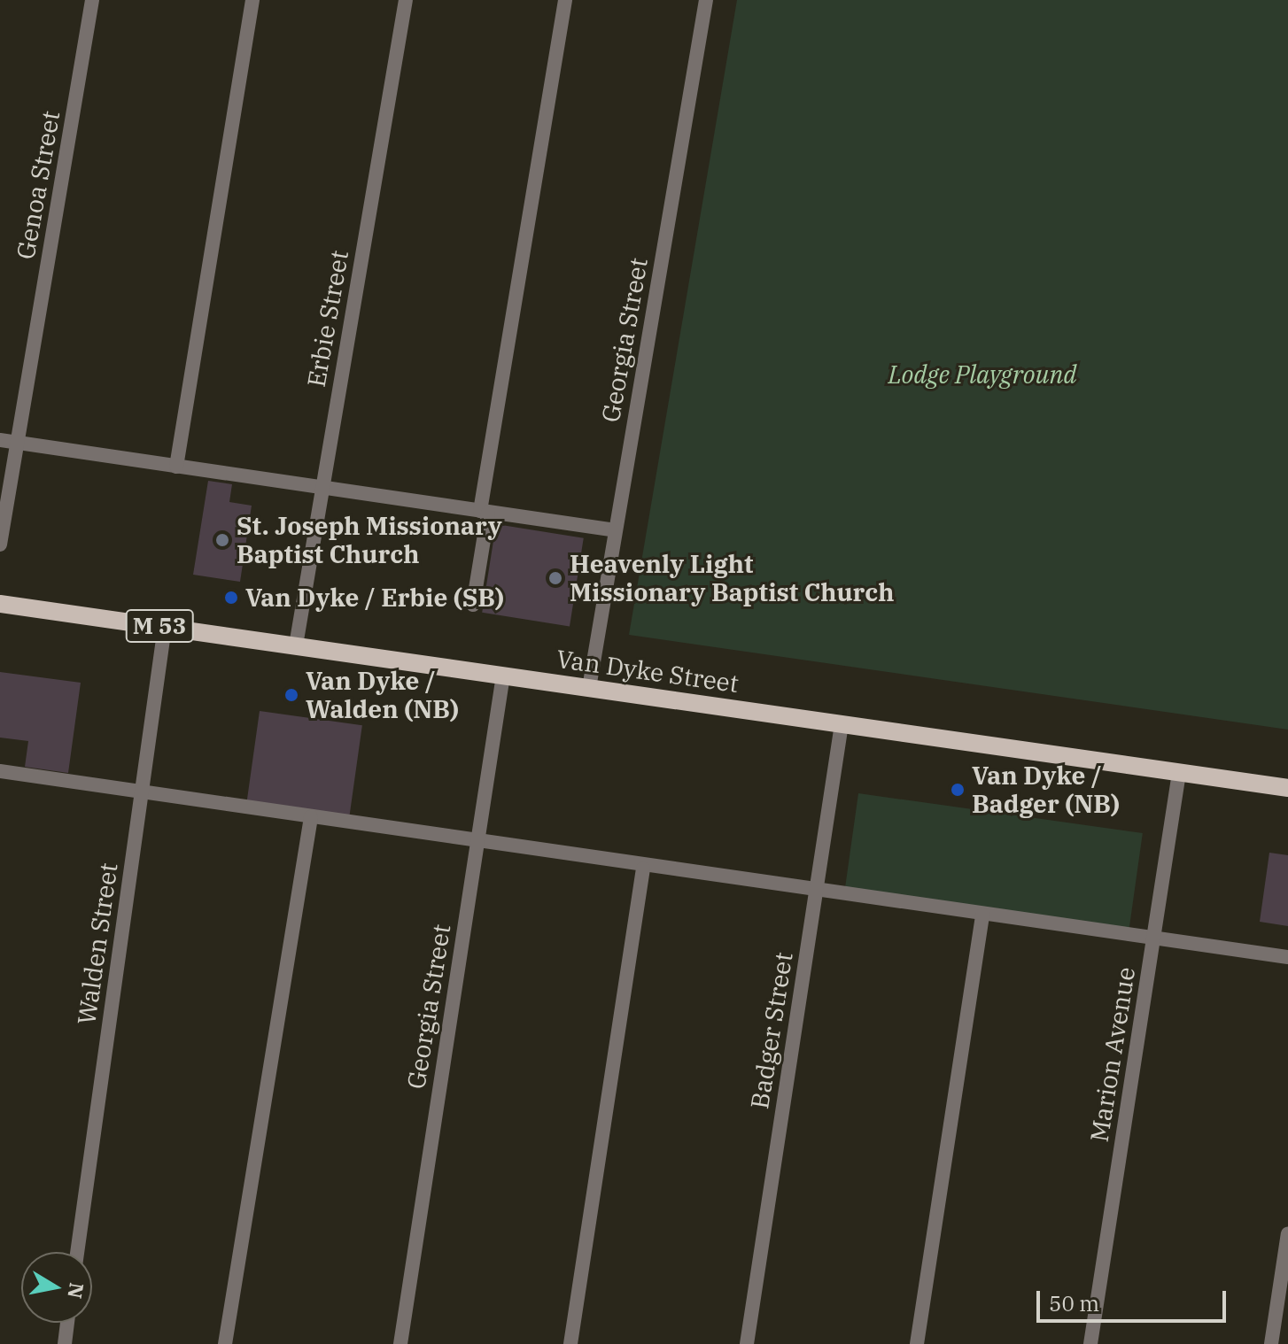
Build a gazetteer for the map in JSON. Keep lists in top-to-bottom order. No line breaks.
{"streets":{"main road":["M 53","Van Dyke Street"],"street":["Genoa Street","Erbie Street","Georgia Street","Walden Street","Badger Street","Marion Avenue"]},"crossings":[["Erbie Street","Van Dyke Street"],["Georgia Street","Van Dyke Street"],["Van Dyke Street","Walden Street"],["Van Dyke Street","Badger Street"],["Van Dyke Street","Marion Avenue"]],"parks":["Lodge Playground"],"places":["St. Joseph Missionary Baptist Church","Heavenly Light Missionary Baptist Church","Van Dyke / Erbie (SB)","Van Dyke / Walden (NB)","Van Dyke / Badger (NB)"],"scale_bar":"50 m","north":"right"}
